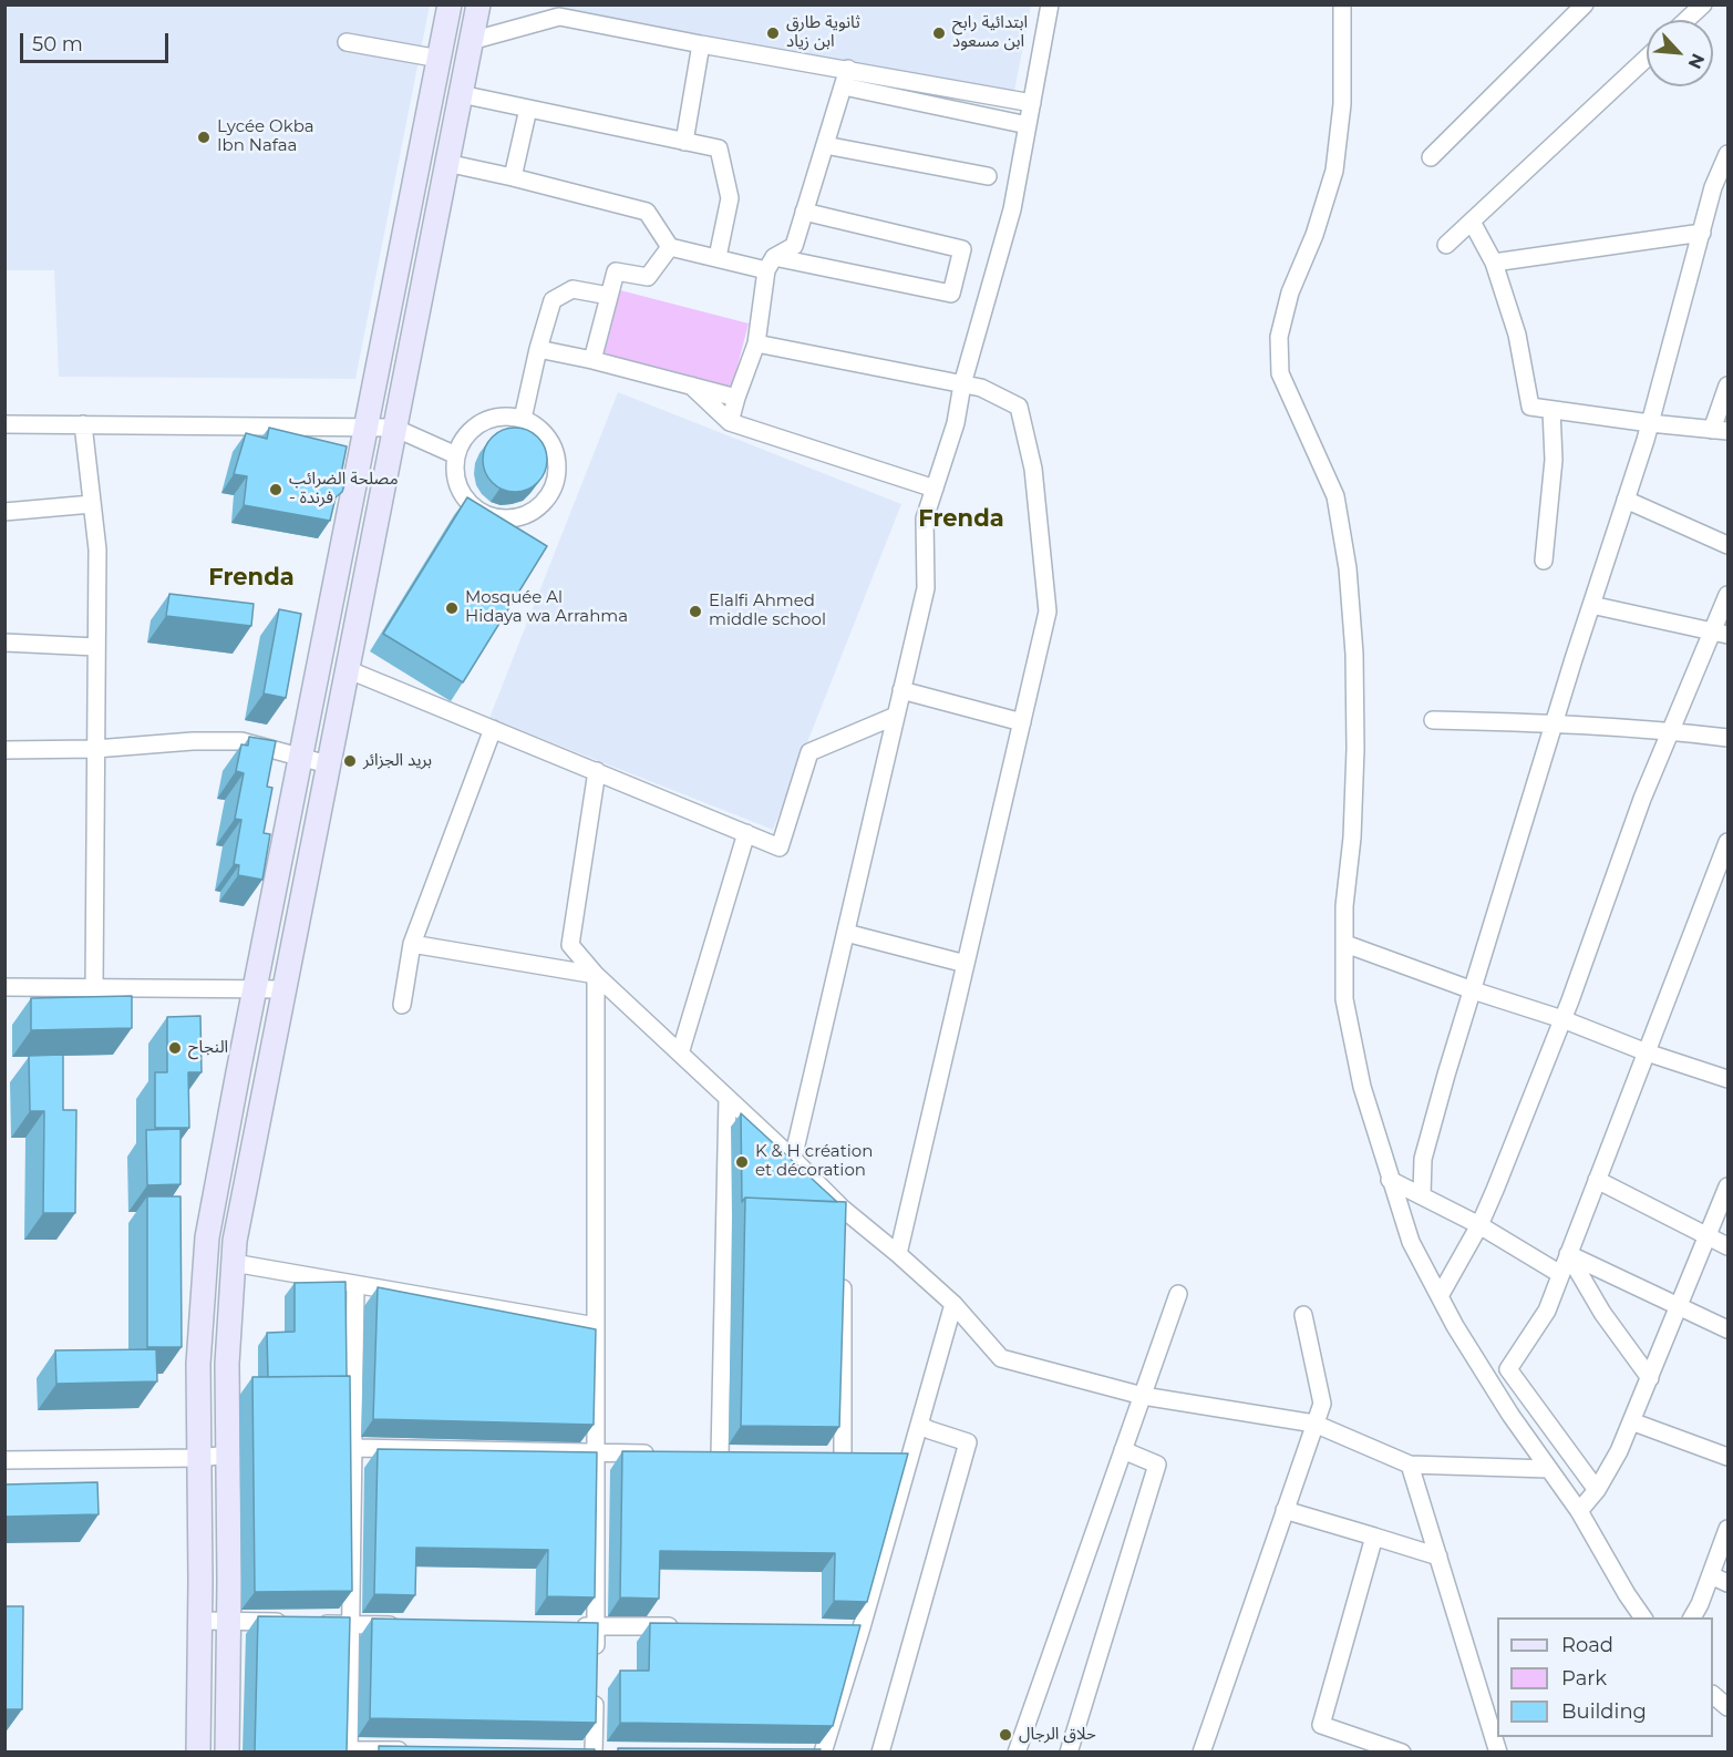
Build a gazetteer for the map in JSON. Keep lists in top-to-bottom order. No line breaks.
{"districts":["Frenda","Frenda"],"places":["ثانوية طارق ابن زياد","ابتدائية رابح ابن مسعود","Lycée Okba Ibn Nafaa","مصلحة الضرائب - فرندة","Mosquée Al Hidaya wa Arrahma","Elalfi Ahmed middle school","بريد الجزائر","النجاح","K & H création et décoration","حلاق الرجال"],"legend":["Road","Park","Building"],"scale_bar":"50 m","north":"bottom right"}
